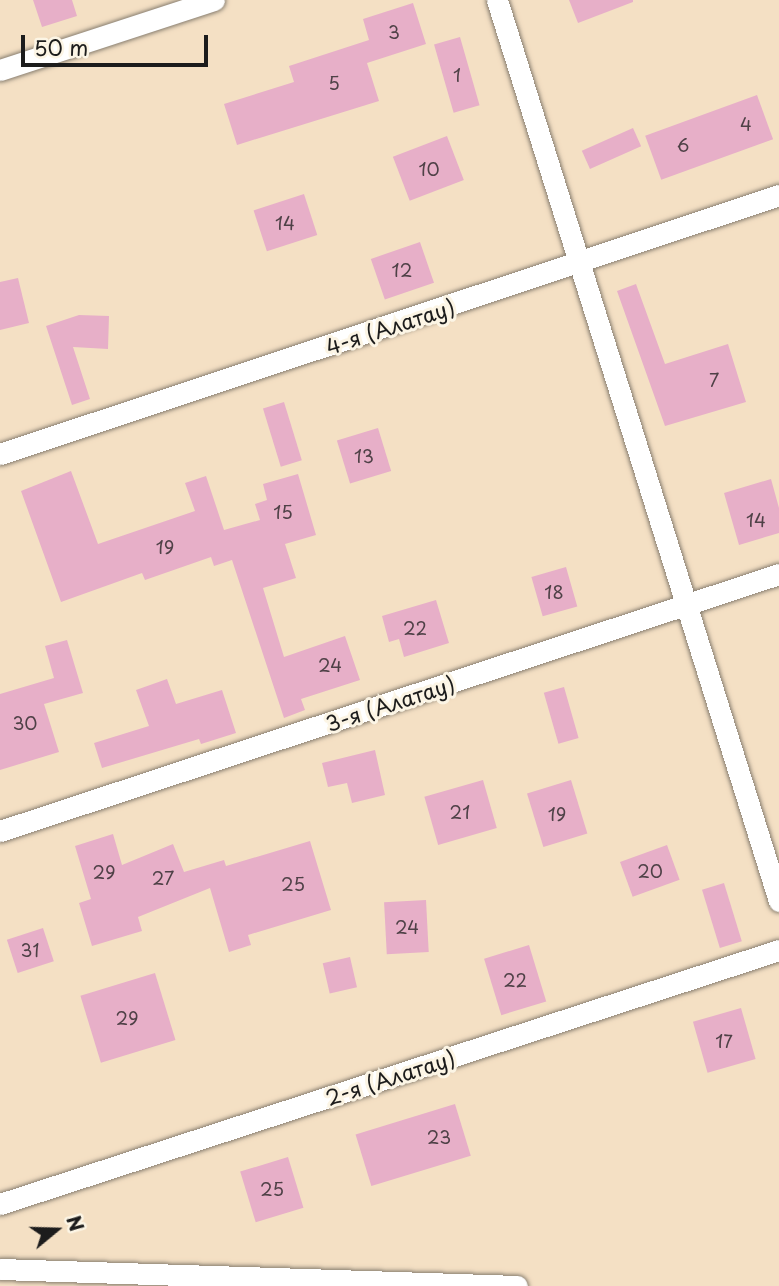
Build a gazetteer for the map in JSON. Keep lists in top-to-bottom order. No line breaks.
{"streets":{"street":["4-я (Алатау)","3-я (Алатау)","2-я (Алатау)"]},"house_numbers":["3","1","5","4","6","10","14","12","7","13","15","14","19","18","22","24","30","21","19","20","29","27","25","24","31","22","29","17","23","25"],"scale_bar":"50 m","north":"right"}
